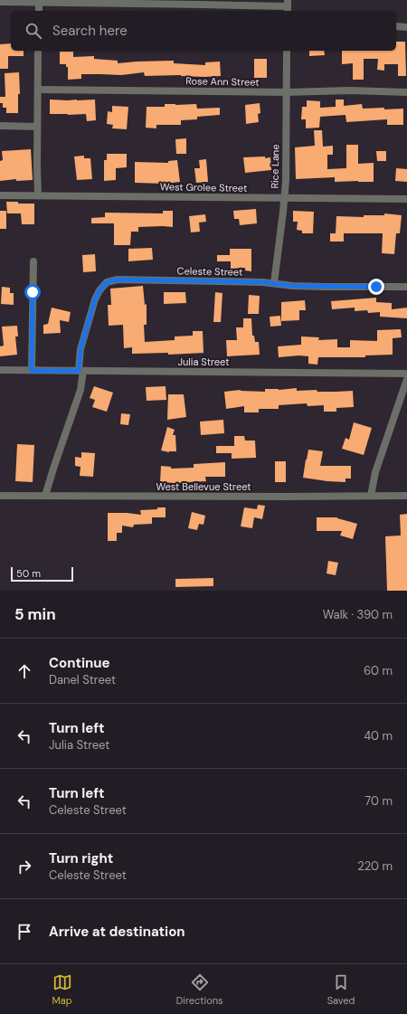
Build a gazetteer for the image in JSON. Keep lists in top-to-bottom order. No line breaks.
{"streets":{"street":["Rose Ann Street","Rice Lane","West Grolee Street","Celeste Street","Julia Street","West Bellevue Street"]},"crossings":[["Rose Ann Street","Rice Lane"],["Rice Lane","West Grolee Street"],["Rice Lane","Celeste Street"],["Celeste Street","Julia Street"],["Celeste Street","West Bellevue Street"]],"scale_bar":"50 m","page":{"search":"Search here","scale":"50 m","heading":["5 min","Walk · 390 m"],"list":[["Continue","Danel Street","60 m"],["Turn left","Julia Street","40 m"],["Turn left","Celeste Street","70 m"],["Turn right","Celeste Street","220 m"],"Arrive at destination"],"nav":["Map","Directions","Saved"]}}
